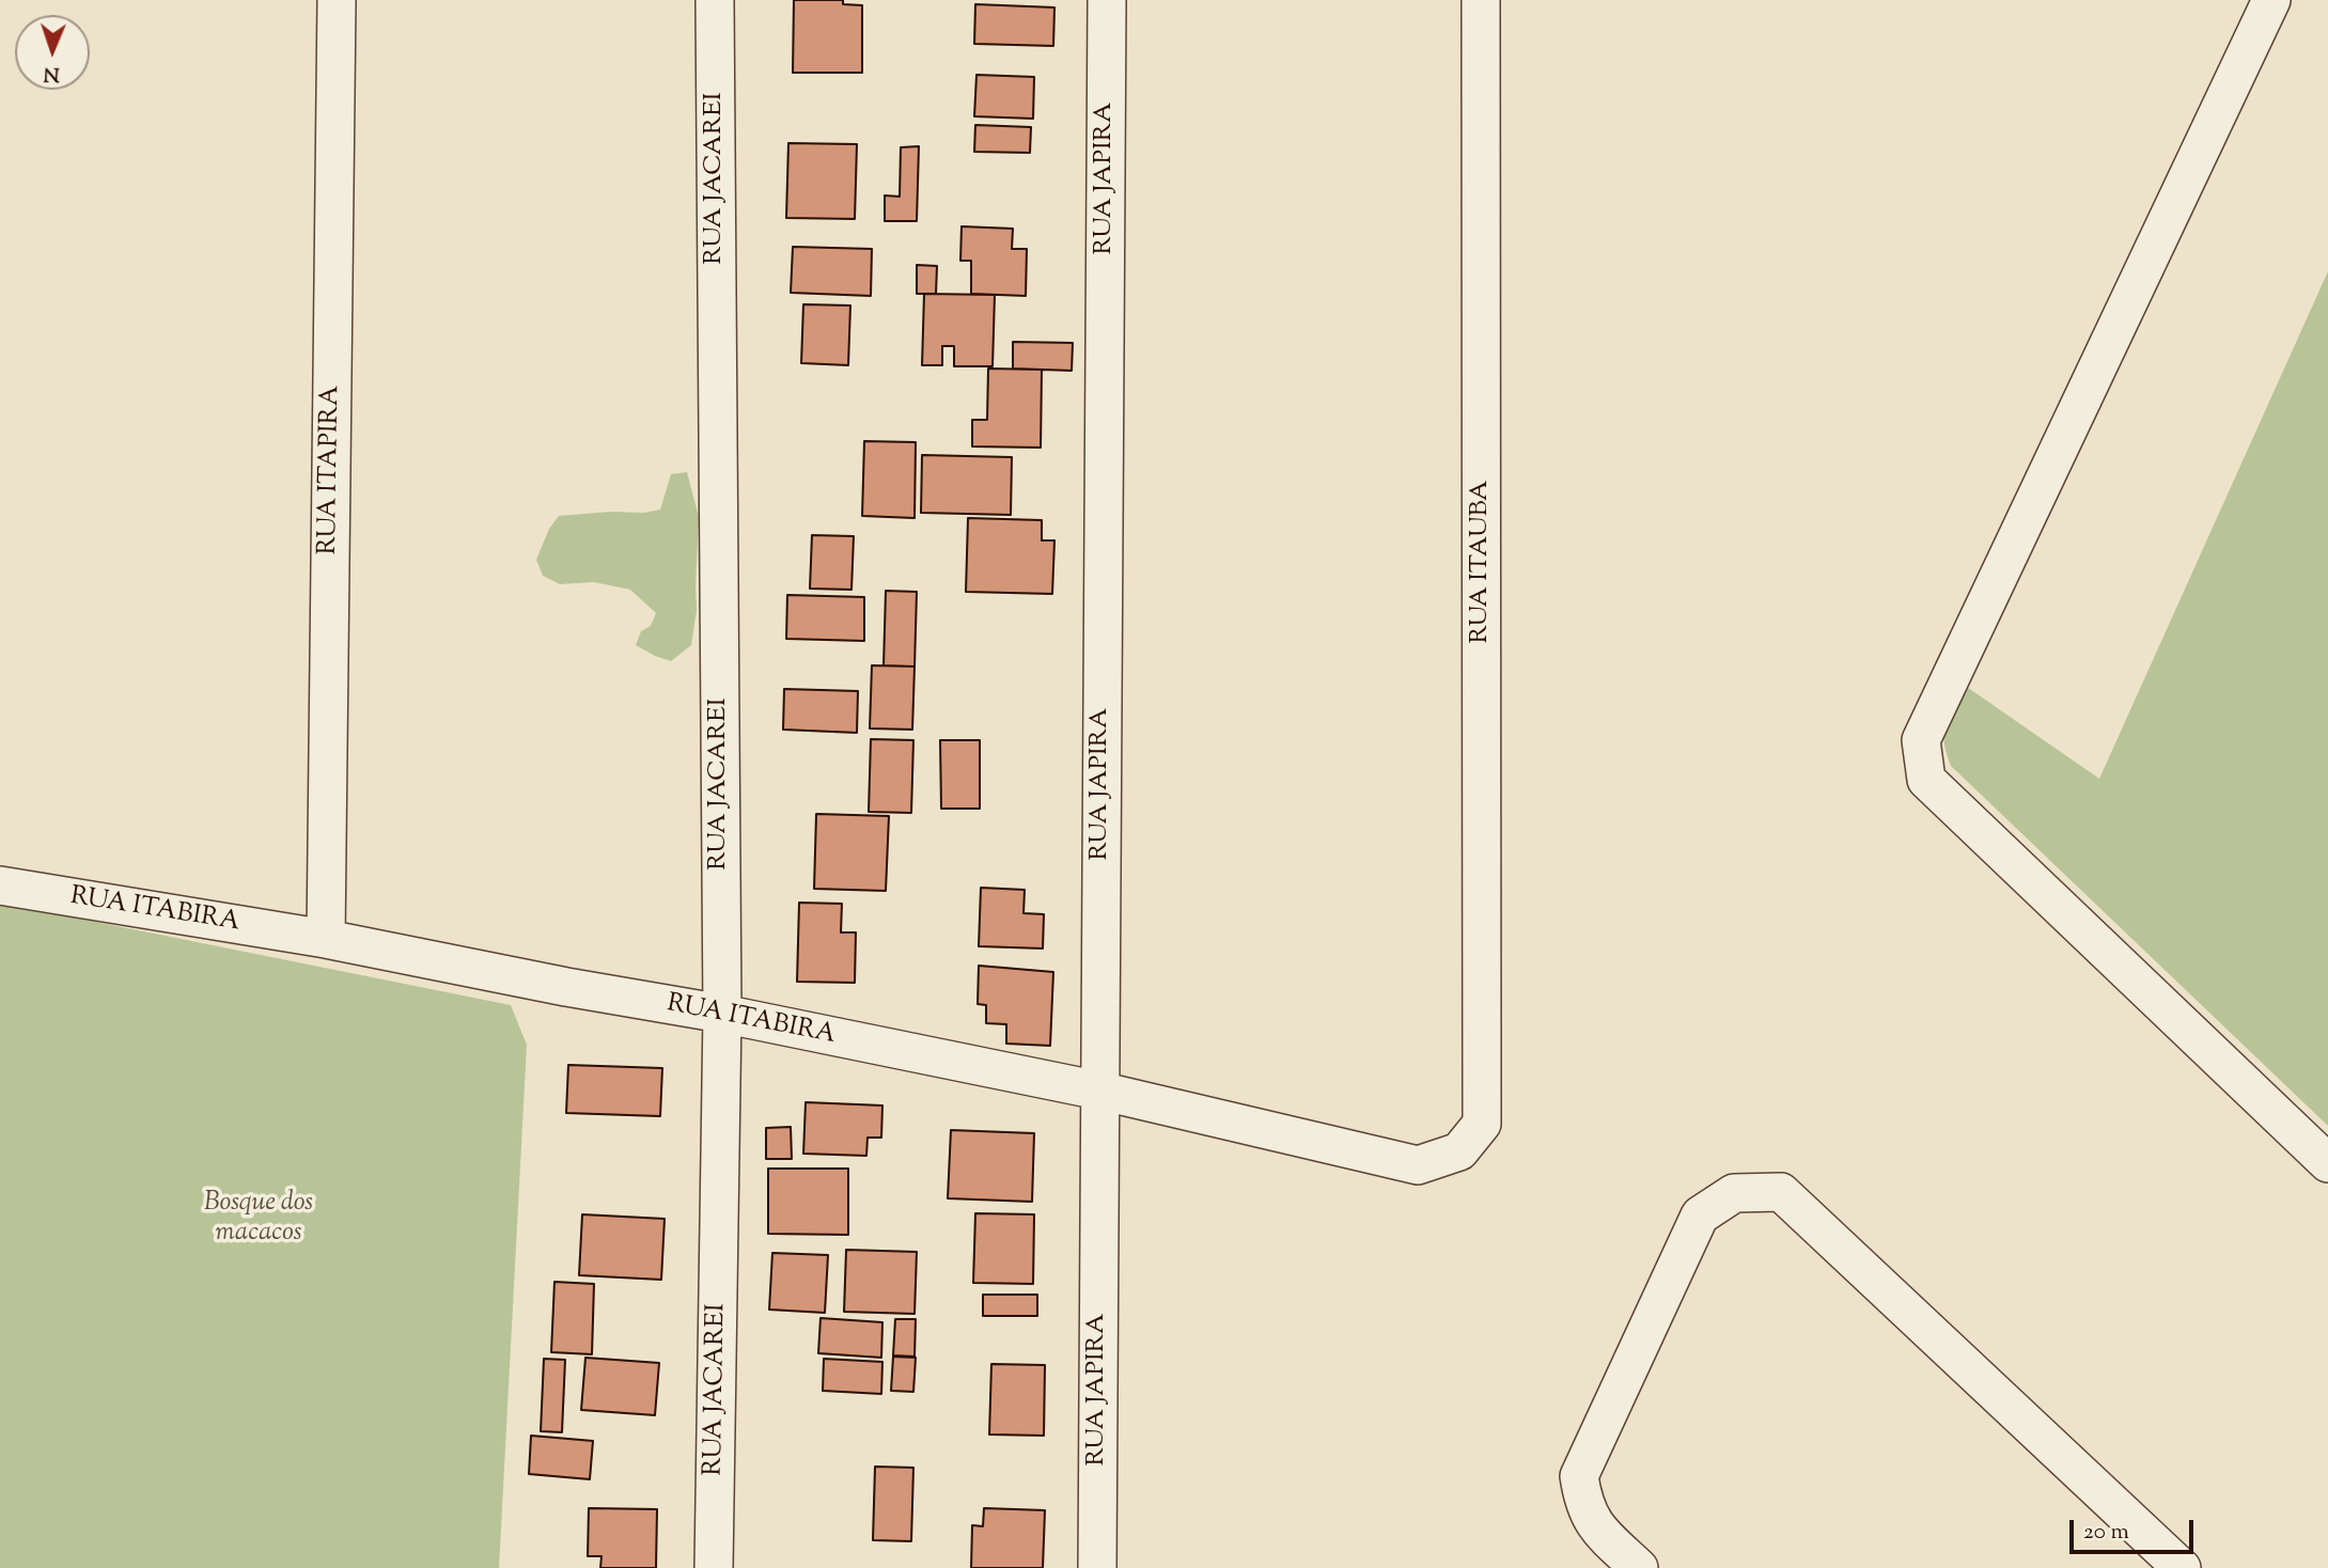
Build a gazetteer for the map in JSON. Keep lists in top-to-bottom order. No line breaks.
{"streets":{"street":["RUA JACAREI","RUA JAPIRA","RUA ITAPIRA","RUA ITAUBA","RUA ITABIRA"]},"crossings":[["RUA JACAREI","RUA ITABIRA"],["RUA JAPIRA","RUA ITABIRA"],["RUA ITAPIRA","RUA ITABIRA"],["RUA ITAUBA","RUA ITABIRA"]],"parks":["Bosque dos macacos"],"scale_bar":"20 m","north":"bottom"}
